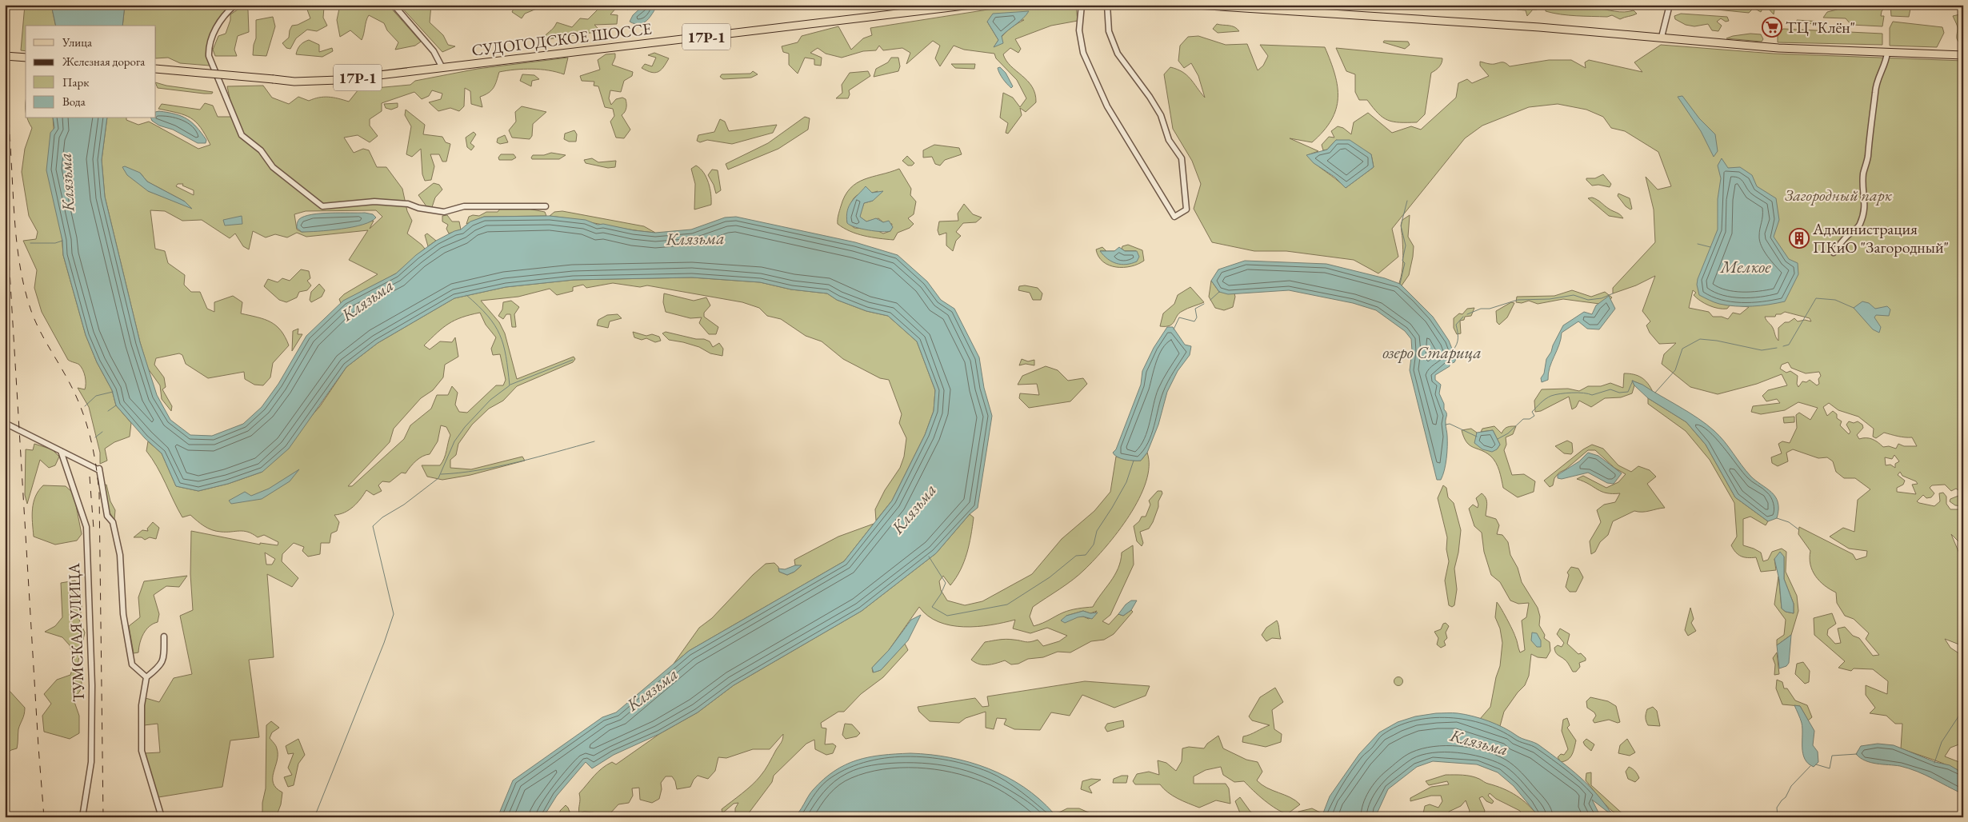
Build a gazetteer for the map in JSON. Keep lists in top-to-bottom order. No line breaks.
{"streets":{"main road":["17Р-1","СУДОГОДСКОЕ ШОССЕ"],"street":["ТУМСКАЯ УЛИЦА"]},"water":["Клязьма","Мелкое","озеро Старица"],"parks":["Загородный парк"],"places":{"supermarket":["ТЦ \"Клён\""],"building":["Администрация ПКиО \"Загородный\""]},"legend":["Улица","Железная дорога","Парк","Вода"]}
